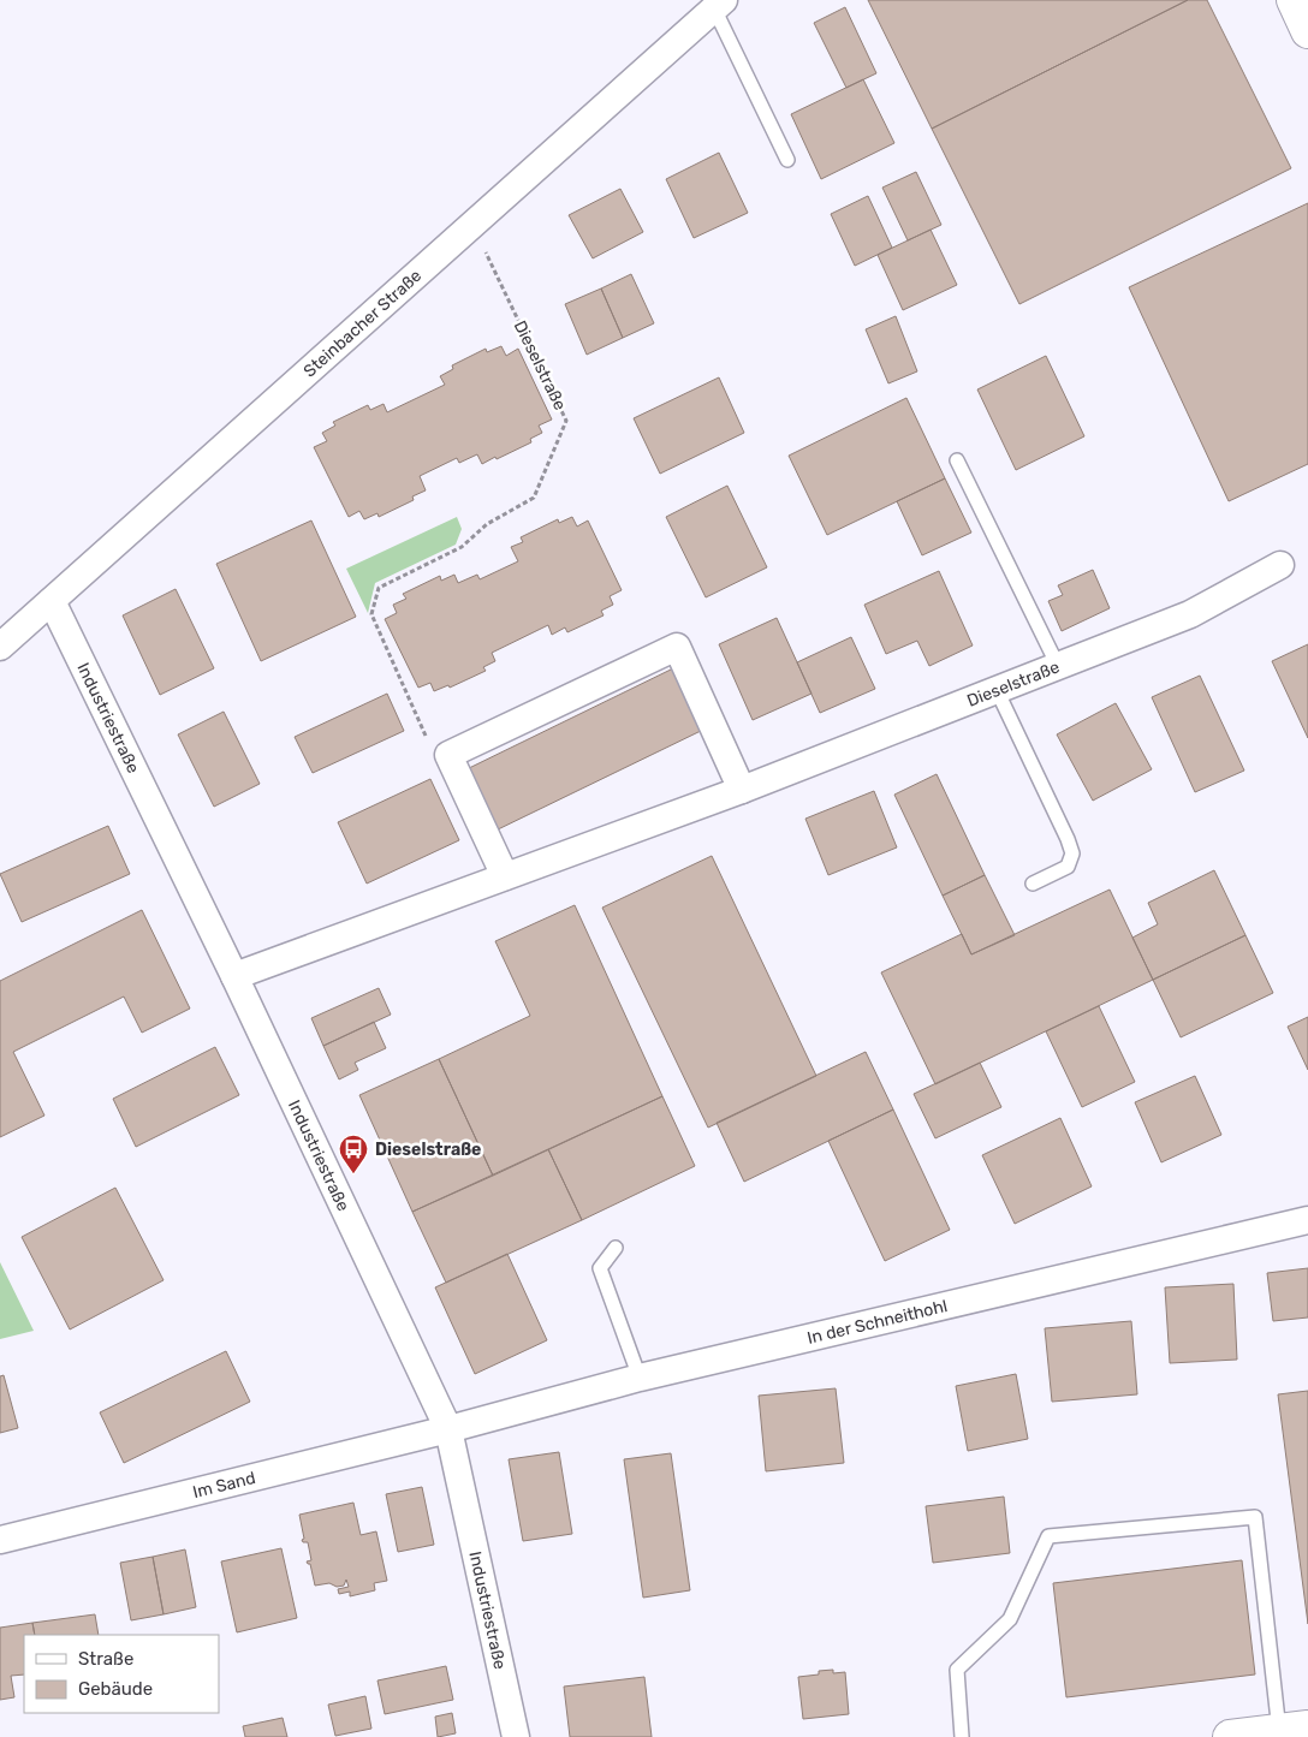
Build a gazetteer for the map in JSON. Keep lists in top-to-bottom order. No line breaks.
{"streets":{"street":["Steinbacher Straße","Dieselstraße","Industriestraße","In der Schneithohl","Im Sand"]},"crossings":[["Steinbacher Straße","Dieselstraße"],["Steinbacher Straße","Industriestraße"],["Dieselstraße","Industriestraße"],["Industriestraße","In der Schneithohl"],["Industriestraße","Im Sand"],["In der Schneithohl","Im Sand"]],"places":{"bus stop":["Dieselstraße"]},"legend":["Straße","Gebäude"]}
